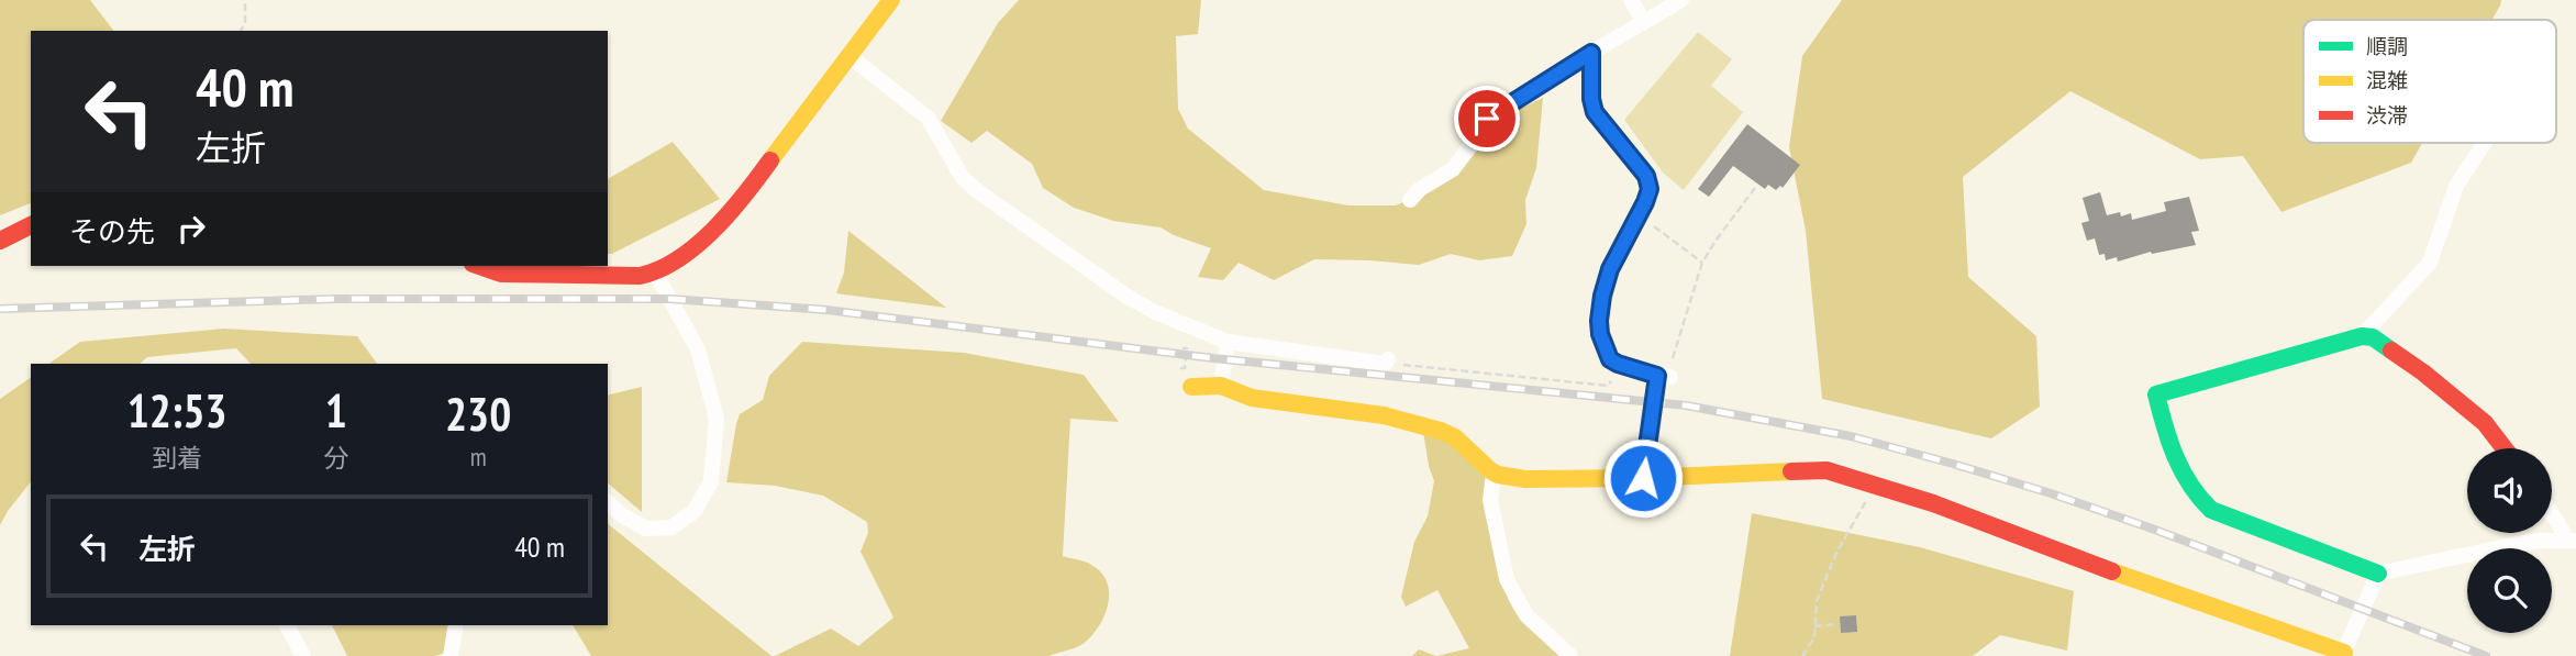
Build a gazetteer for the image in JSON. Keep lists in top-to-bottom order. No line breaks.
{"legend":["順調","混雑","渋滞"],"page":{"turn":["40 m","左折"],"then":"その先","eta":["12:53","到着","1","分","230","m"],"list":[{"name":"左折","value":"40 m"}]}}
